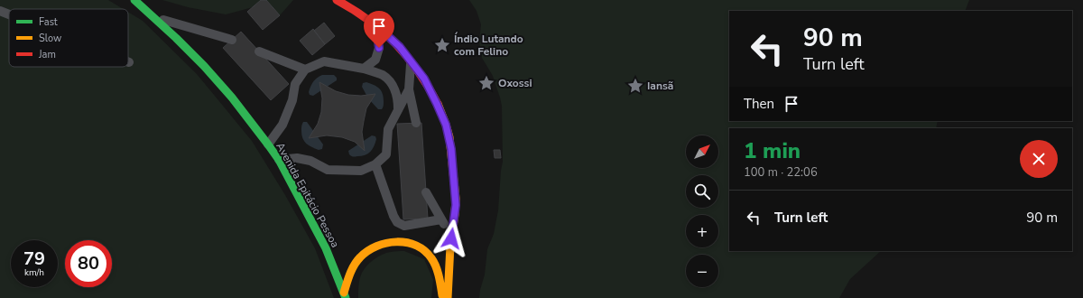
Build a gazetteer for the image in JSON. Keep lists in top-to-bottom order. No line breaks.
{"streets":{"highway":["Avenida Epitácio Pessoa"]},"places":{"place":["Índio Lutando com Felino","Oxossi","Iansã"]},"legend":["Fast","Slow","Jam"],"north":"top right","page":{"turn":["90 m","Turn left"],"then":"Then","heading":["1 min","100 m · 22:06"],"map_buttons":["+","−"],"list":[{"name":"Turn left","value":"90 m"}],"speed":"79 km/h","limit":"80"}}
